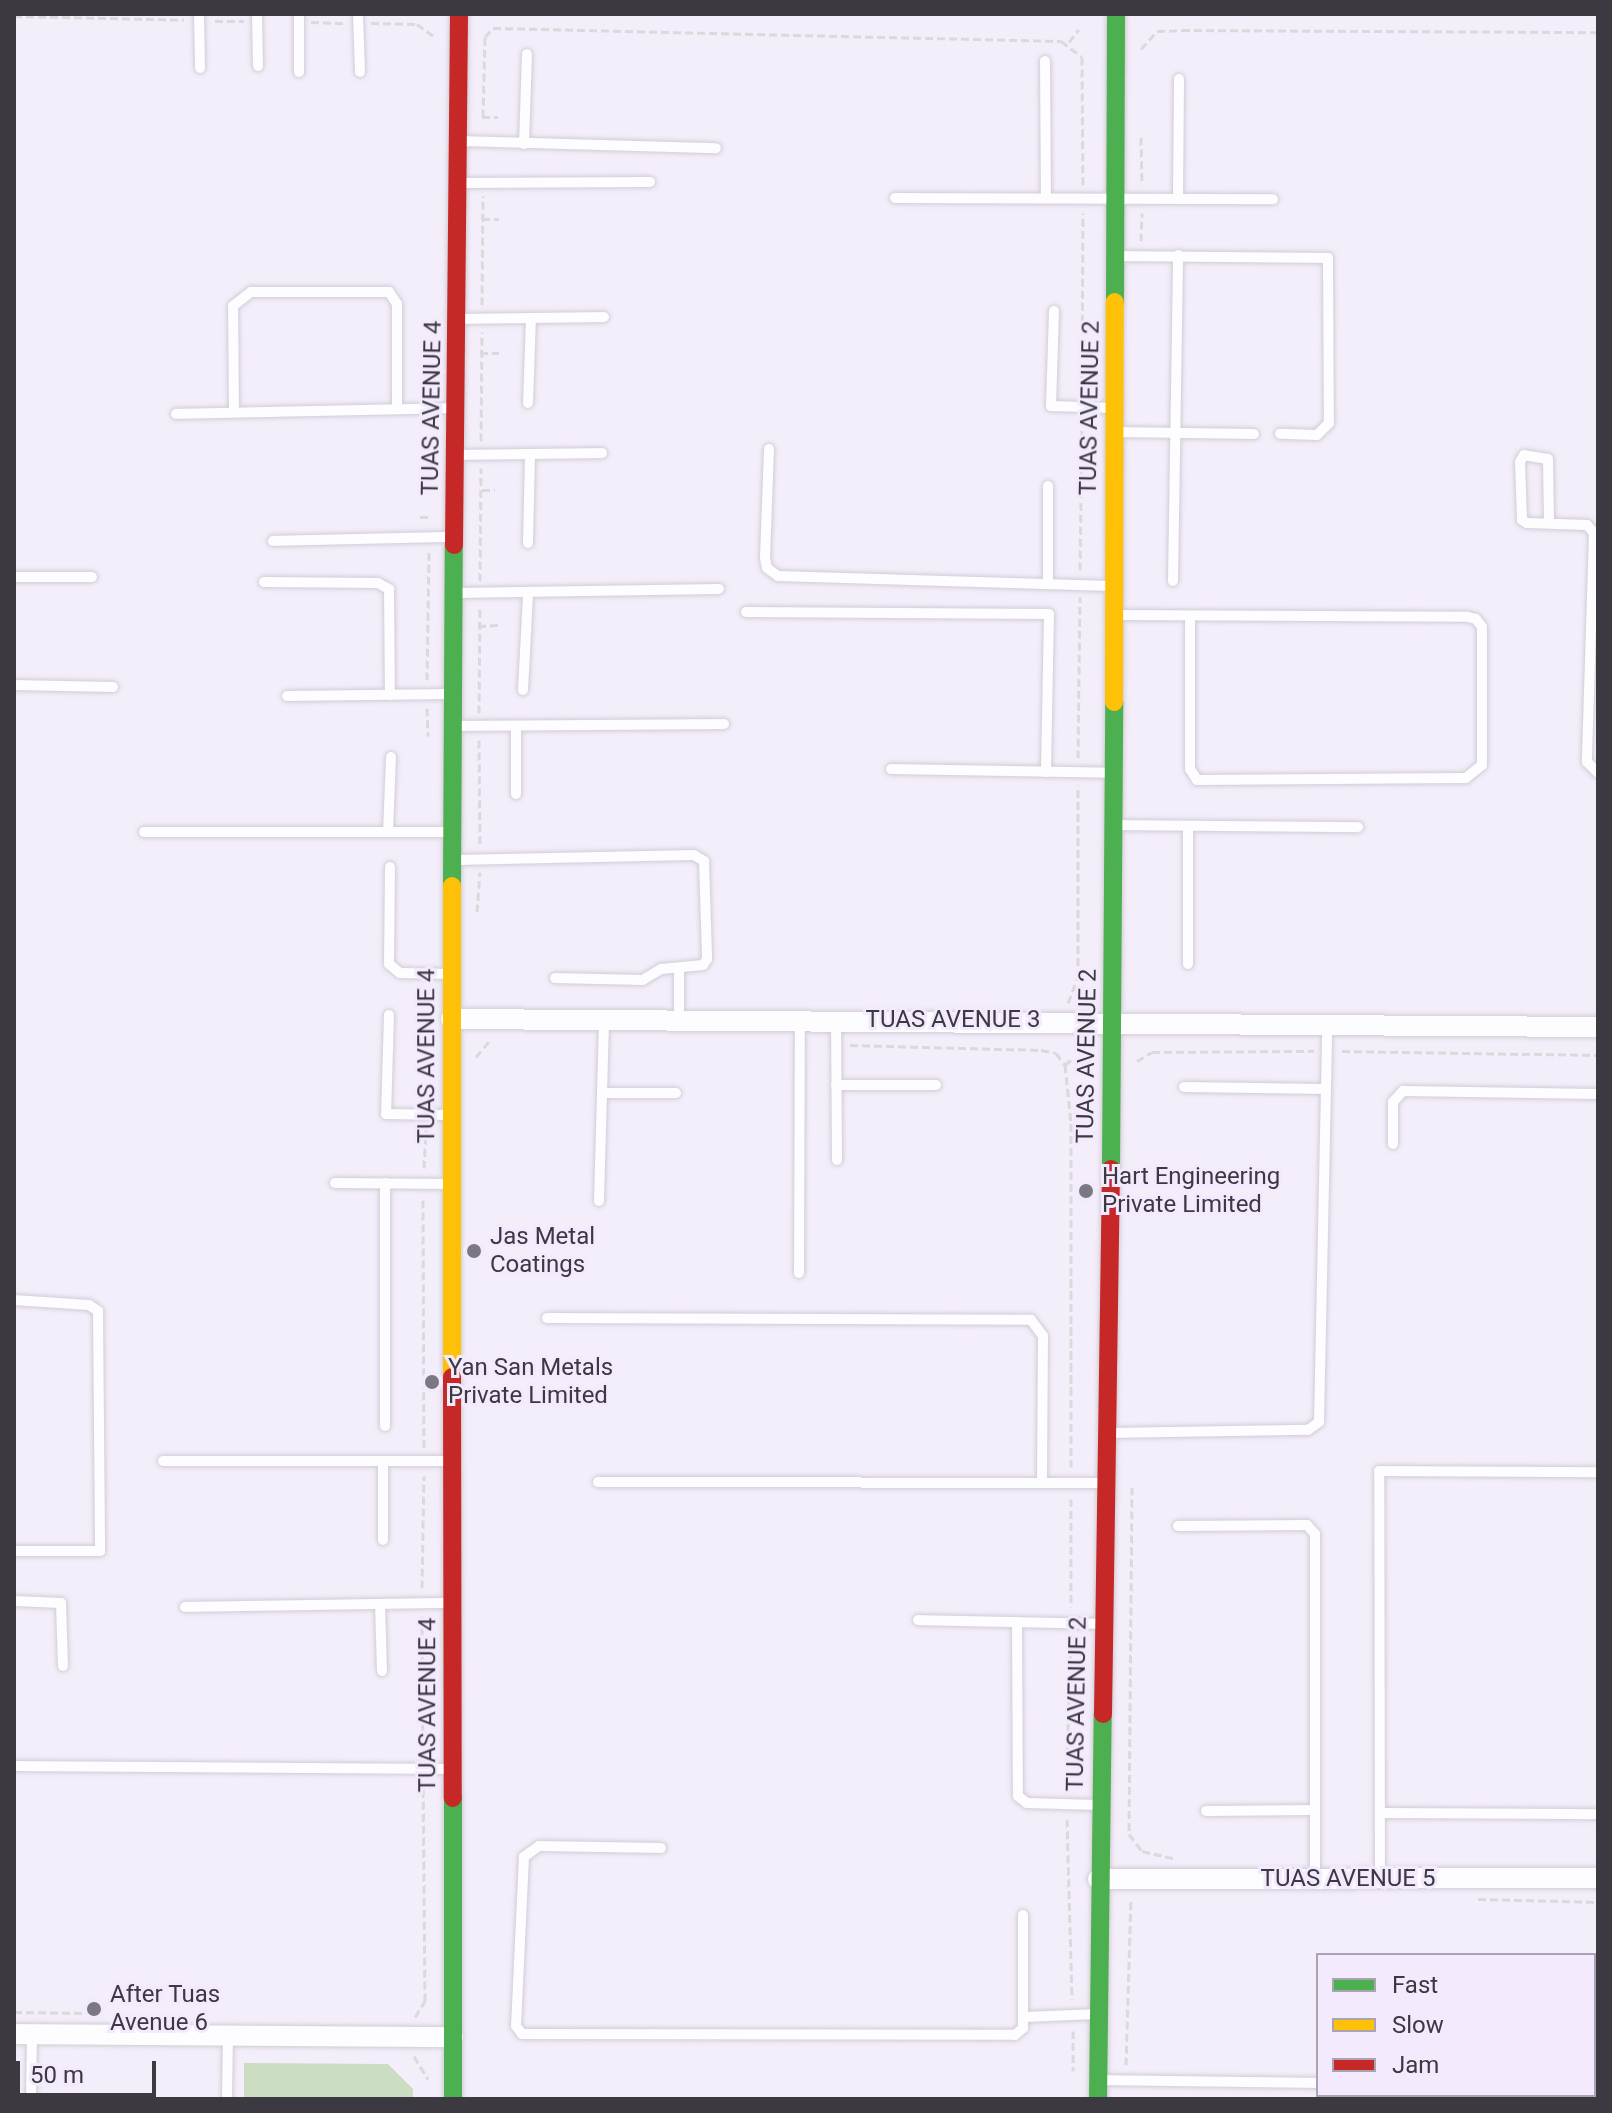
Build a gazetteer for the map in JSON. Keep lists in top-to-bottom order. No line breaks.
{"streets":{"street":["TUAS AVENUE 4","TUAS AVENUE 2","TUAS AVENUE 3","TUAS AVENUE 5"]},"crossings":[["TUAS AVENUE 4","TUAS AVENUE 3"],["TUAS AVENUE 2","TUAS AVENUE 3"],["TUAS AVENUE 2","TUAS AVENUE 5"]],"places":["Hart Engineering Private Limited","Jas Metal Coatings","Yan San Metals Private Limited","After Tuas Avenue 6"],"legend":["Fast","Slow","Jam"],"scale_bar":"50 m"}
